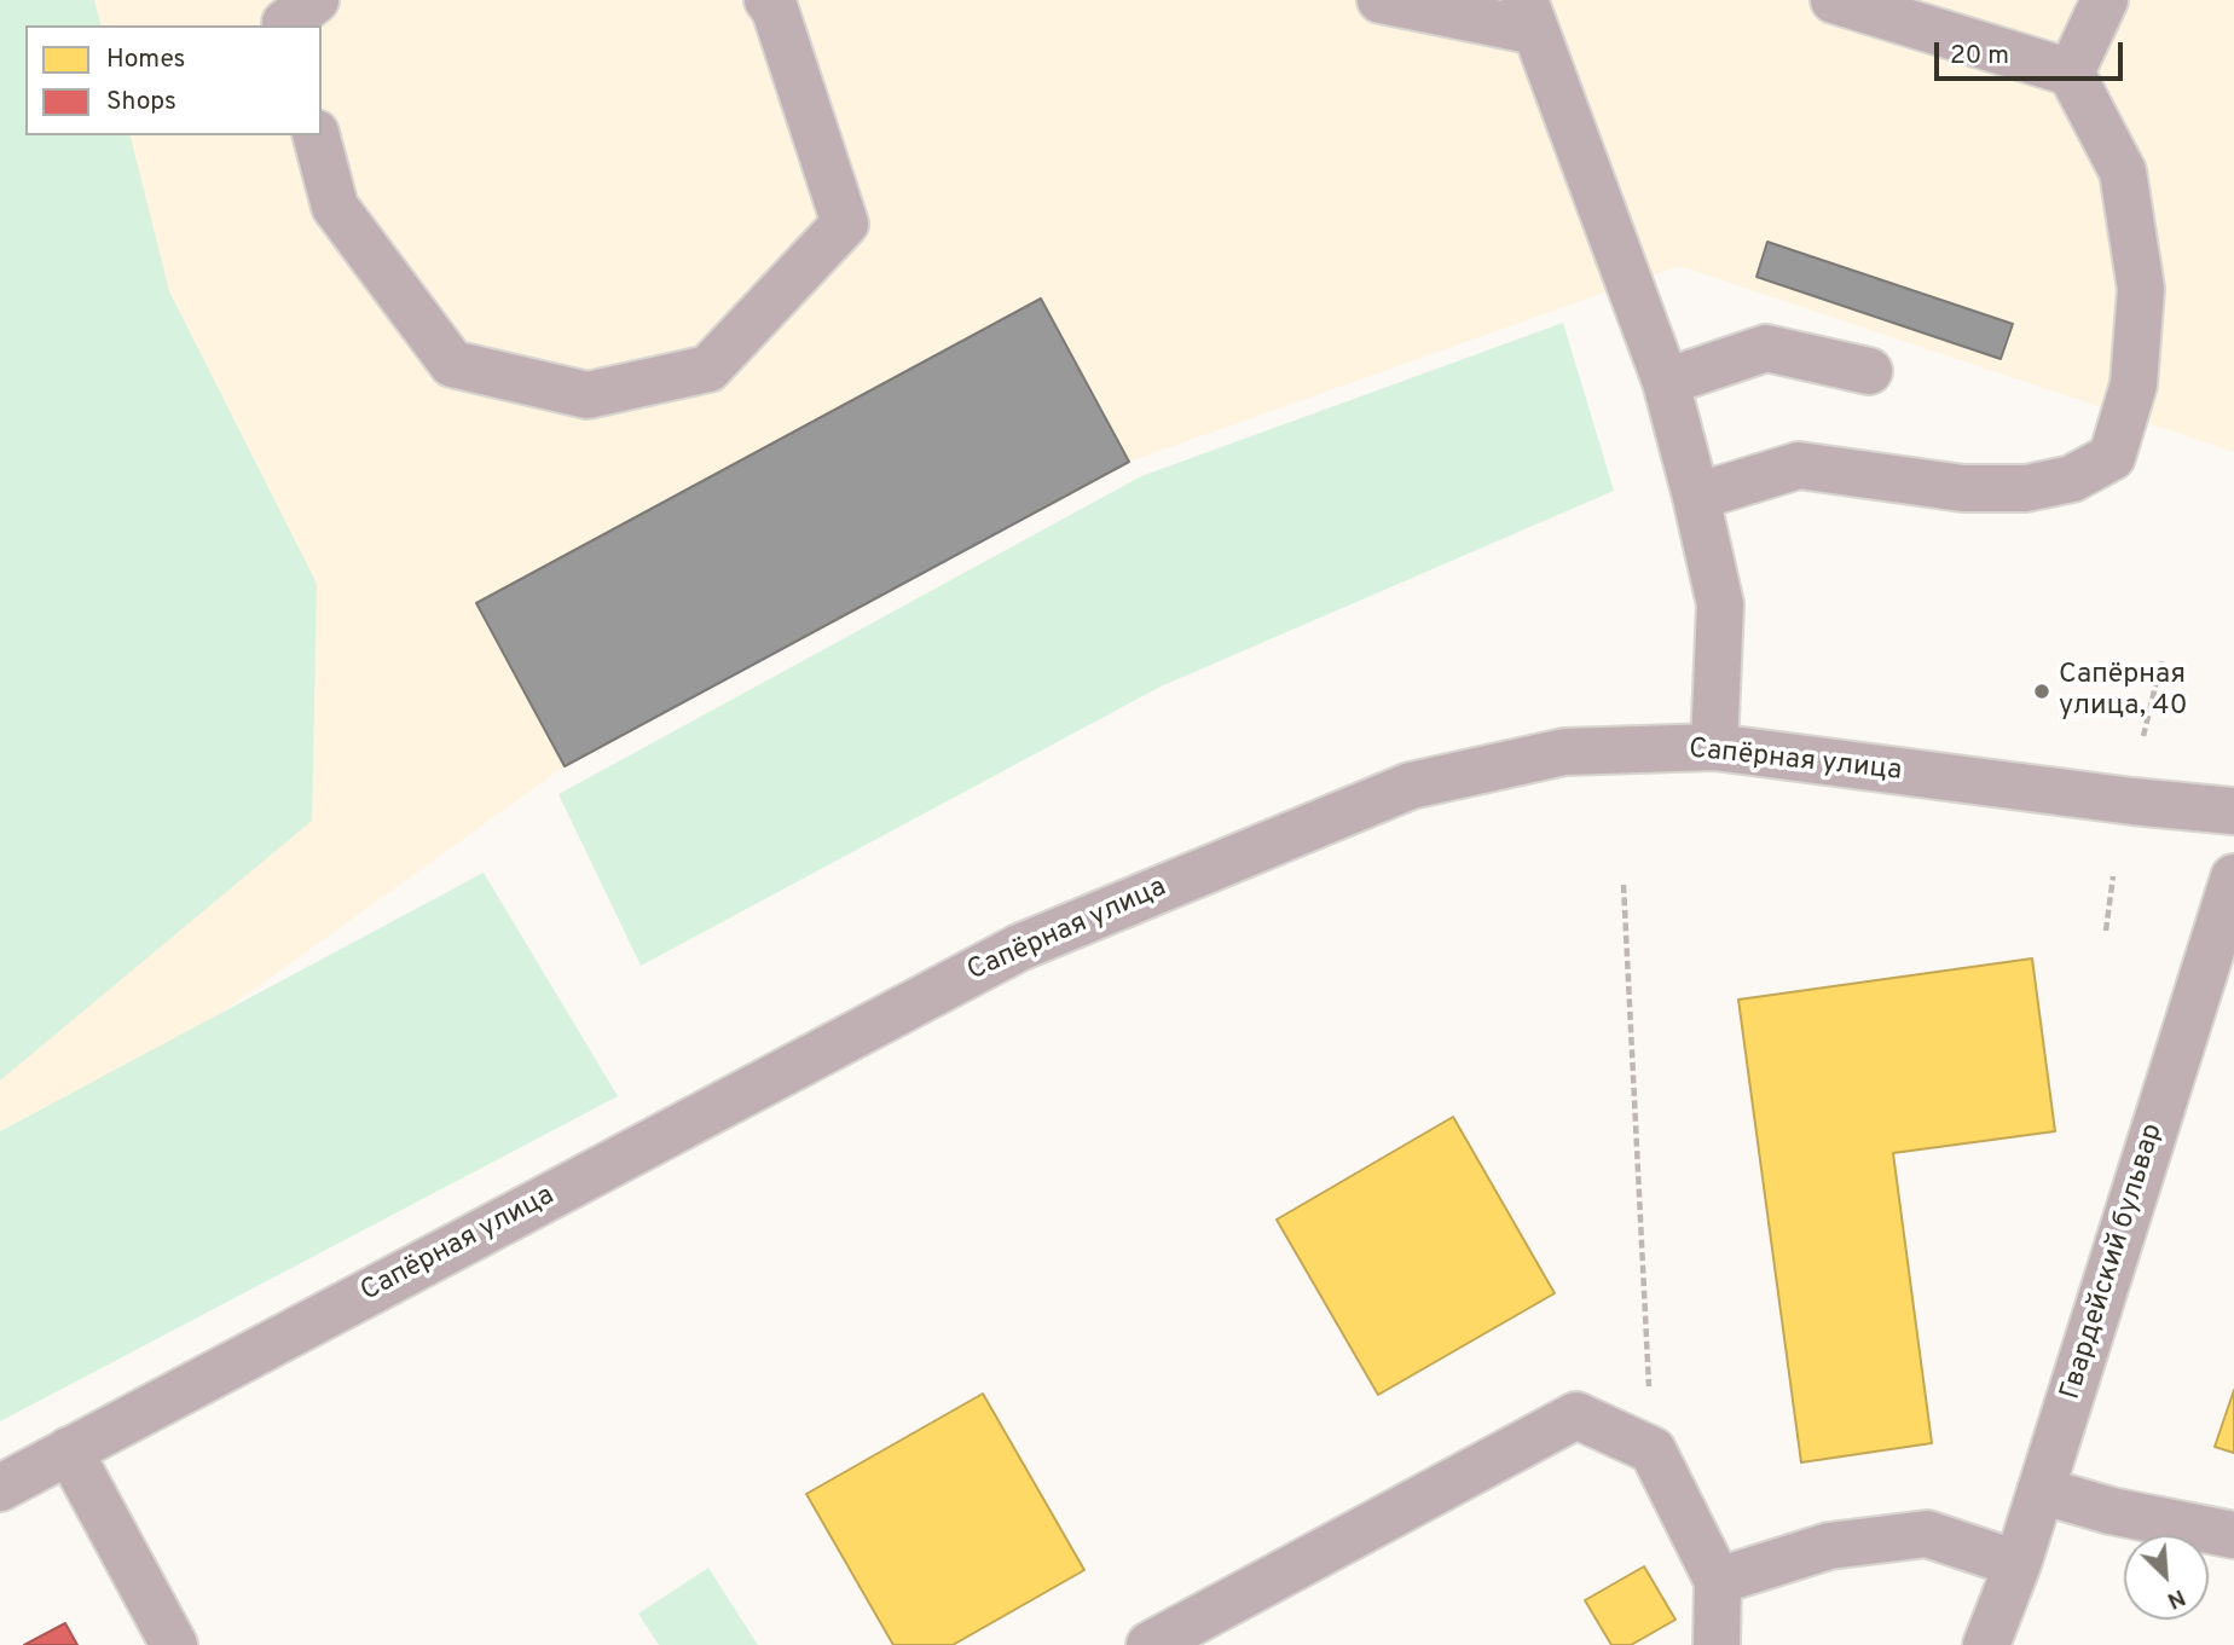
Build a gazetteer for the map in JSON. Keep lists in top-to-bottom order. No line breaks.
{"streets":{"street":["Сапёрная улица","Гвардейский бульвар"]},"places":["Сапёрная улица, 40"],"legend":["Homes","Shops"],"scale_bar":"20 m","north":"bottom right"}
